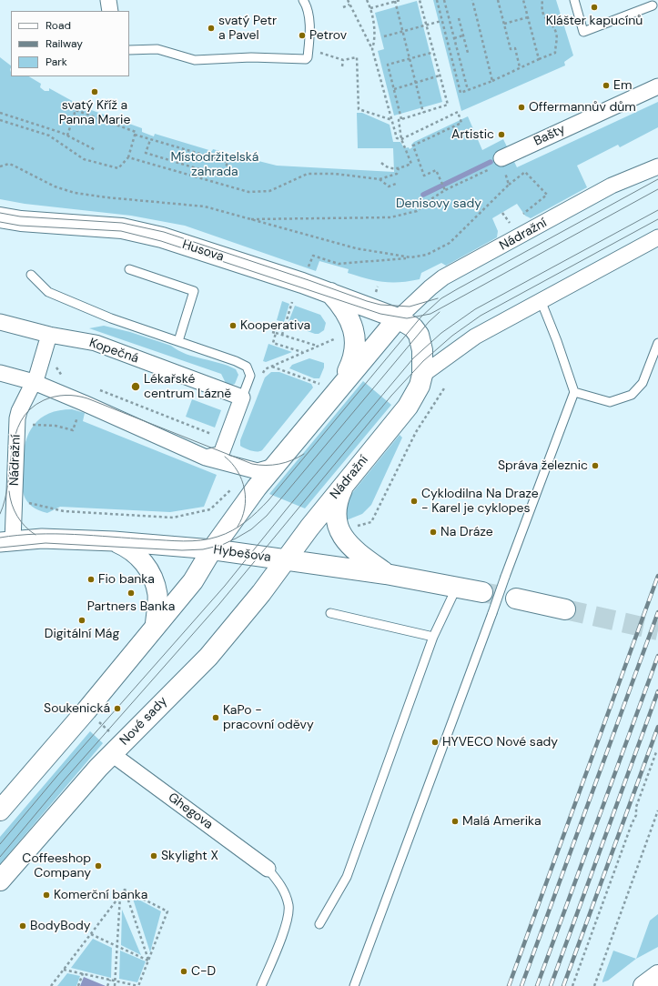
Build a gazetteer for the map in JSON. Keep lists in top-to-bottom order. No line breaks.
{"streets":{"main road":["Nádražní","Husova","Hybešova","Nové sady"],"street":["Bašty","Kopečná","Ghegova"]},"crossings":[["Nádražní","Husova"],["Nádražní","Kopečná"],["Nádražní","Hybešova"],["Nádražní","Nové sady"],["Hybešova","Nové sady"],["Nové sady","Ghegova"]],"parks":["Místodržitelská zahrada","Denisovy sady"],"places":["Klášter kapucínů","svatý Petr a Pavel","Petrov","Em","svatý Kříž a Panna Marie","Offermannův dům","Artistic","Kooperativa","Lékařské centrum Lázně","Správa železnic","Cyklodilna Na Draze - Karel je cyklopes","Na Dráze","Fio banka","Partners Banka","Digitální Mág","Soukenická","KaPo - pracovní oděvy","HYVECO Nové sady","Malá Amerika","Skylight X","Coffeeshop Company","Komerční banka","BodyBody","C-D"],"legend":["Road","Railway","Park"]}
